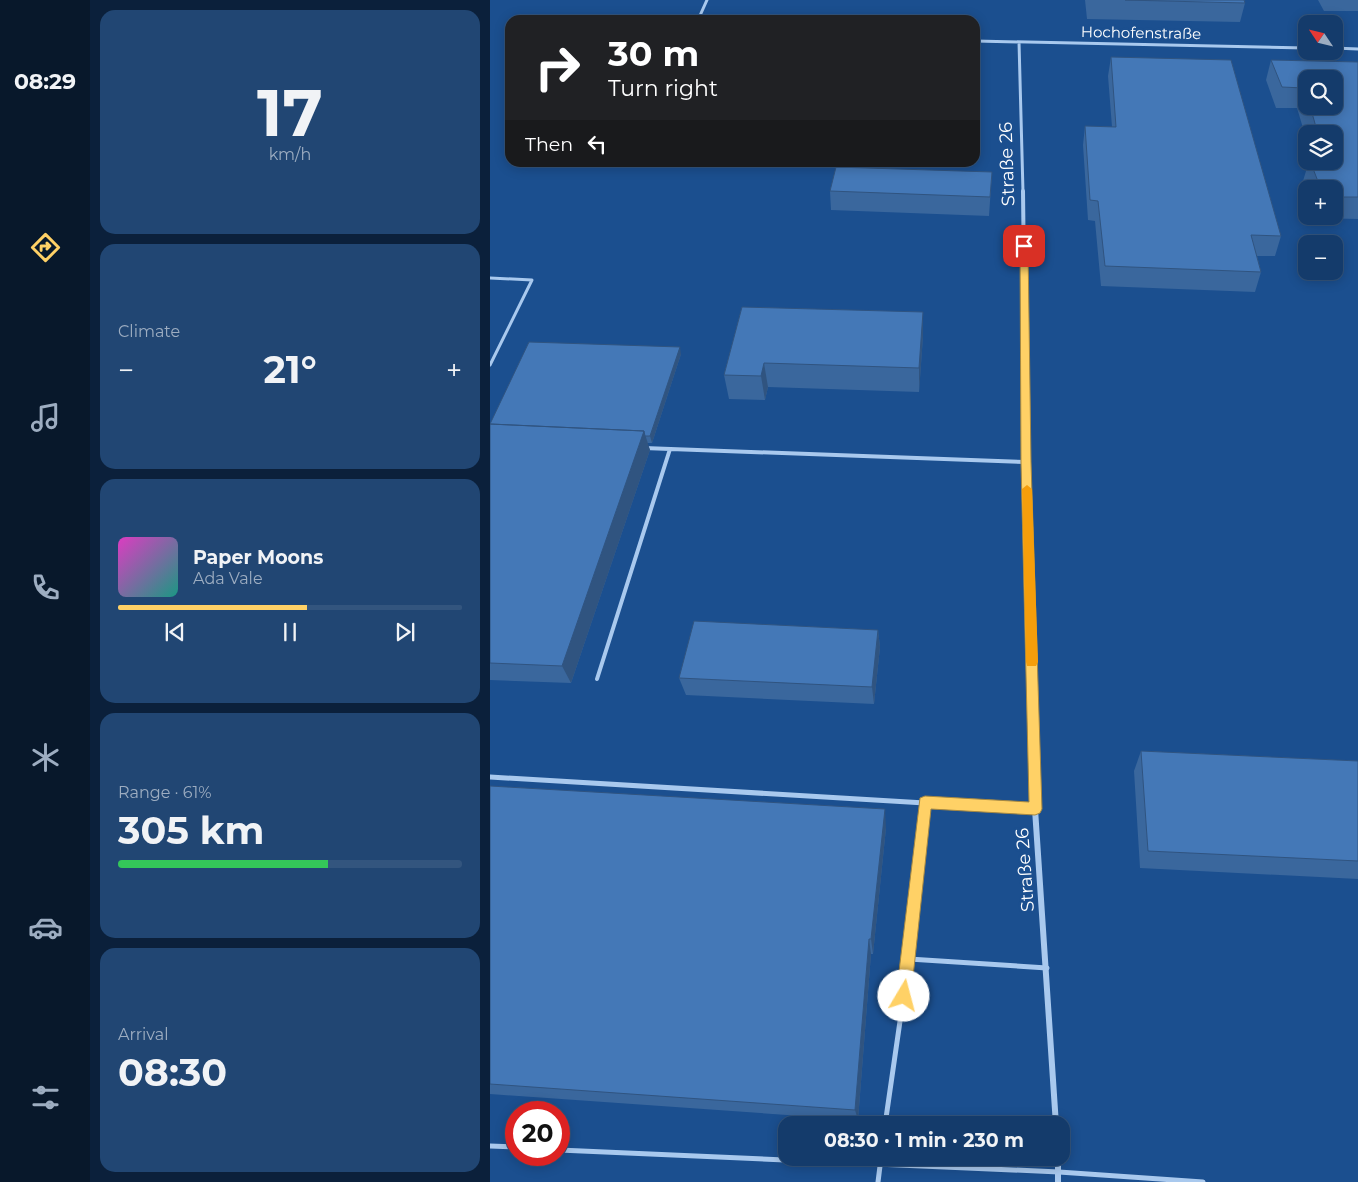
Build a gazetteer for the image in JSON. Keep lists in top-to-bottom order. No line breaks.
{"streets":{"street":["Hochofenstraße","Straße 26"]},"crossings":[["Hochofenstraße","Straße 26"]],"north":"top left","page":{"tabs":"08:29","tile":[["17","km/h"],"Climate",["Range · 61%","305 km"],["Arrival","08:30"]],"map_buttons":["+","−"],"turn":["30 m","Turn right"],"then":"Then","heat":["−","21°","+"],"song":["Paper Moons","Ada Vale"],"limit":"20","trip":"08:30 · 1 min · 230 m"}}
